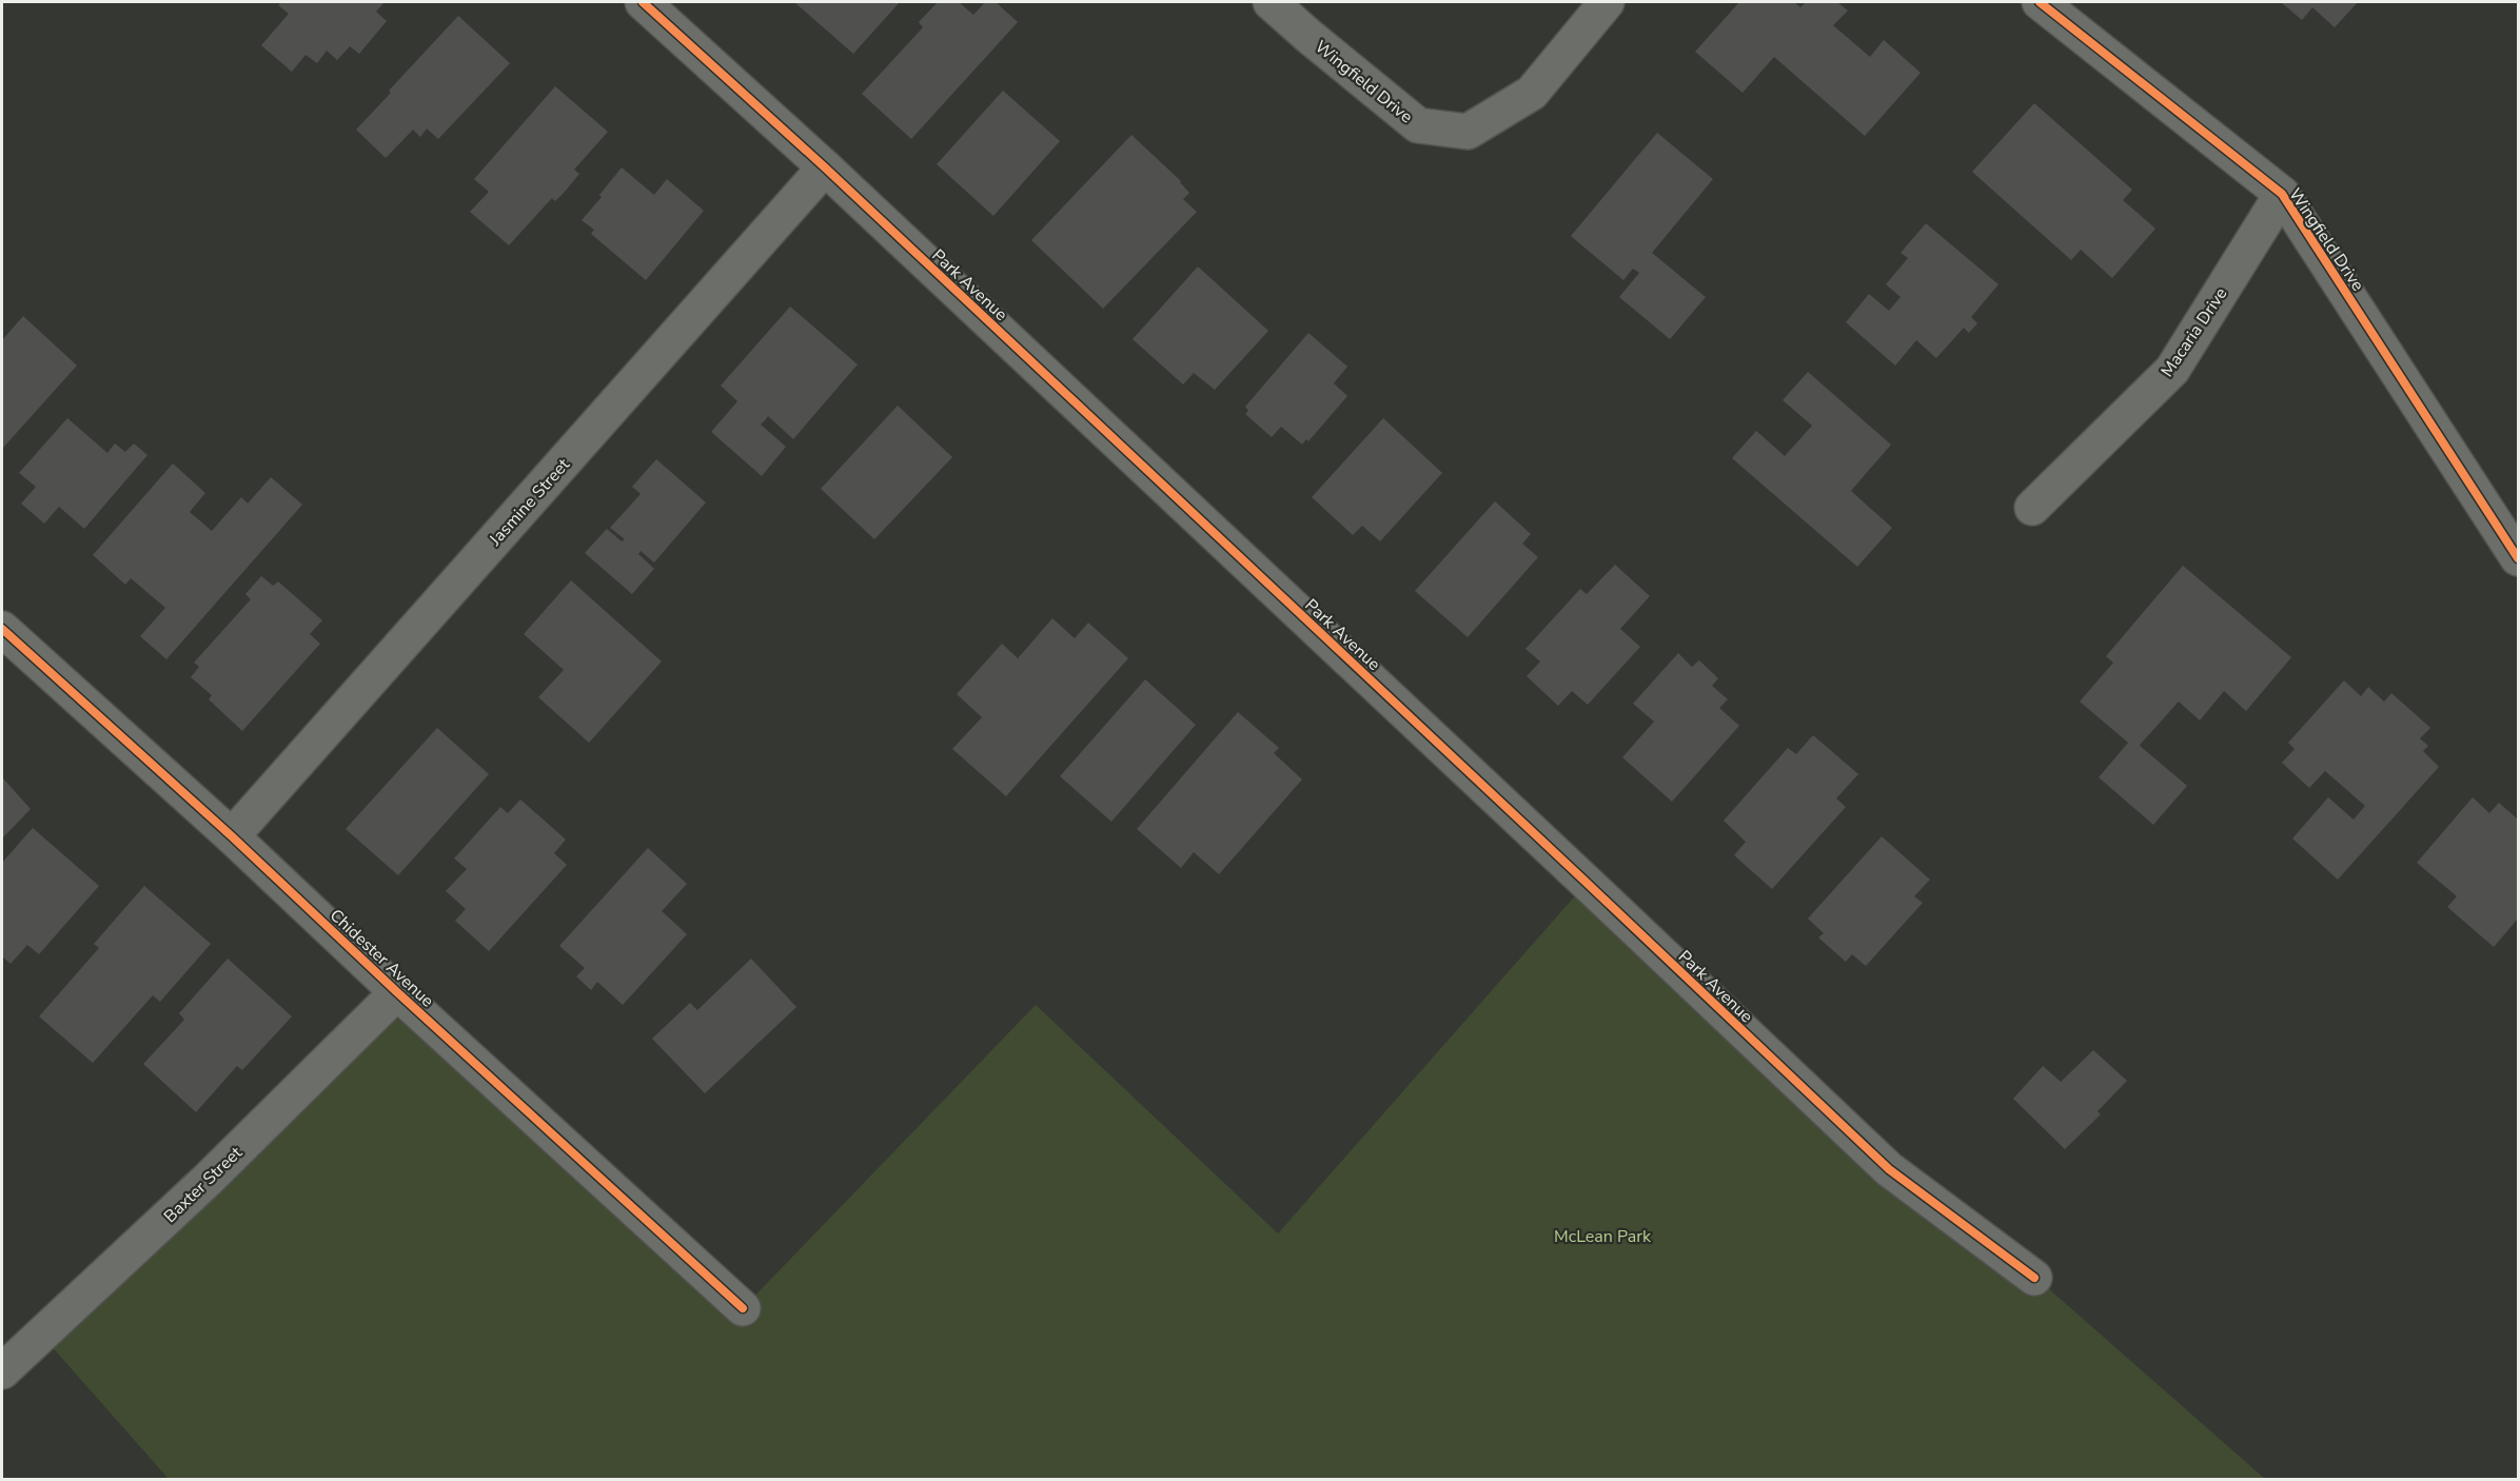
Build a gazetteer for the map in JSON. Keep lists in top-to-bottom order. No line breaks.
{"streets":{"street":["Wingfield Drive","Park Avenue","Macaria Drive","Jasmine Street","Chidester Avenue","Baxter Street"]},"crossings":[["Wingfield Drive","Macaria Drive"],["Park Avenue","Jasmine Street"],["Jasmine Street","Chidester Avenue"],["Chidester Avenue","Baxter Street"]],"parks":["McLean Park"]}
